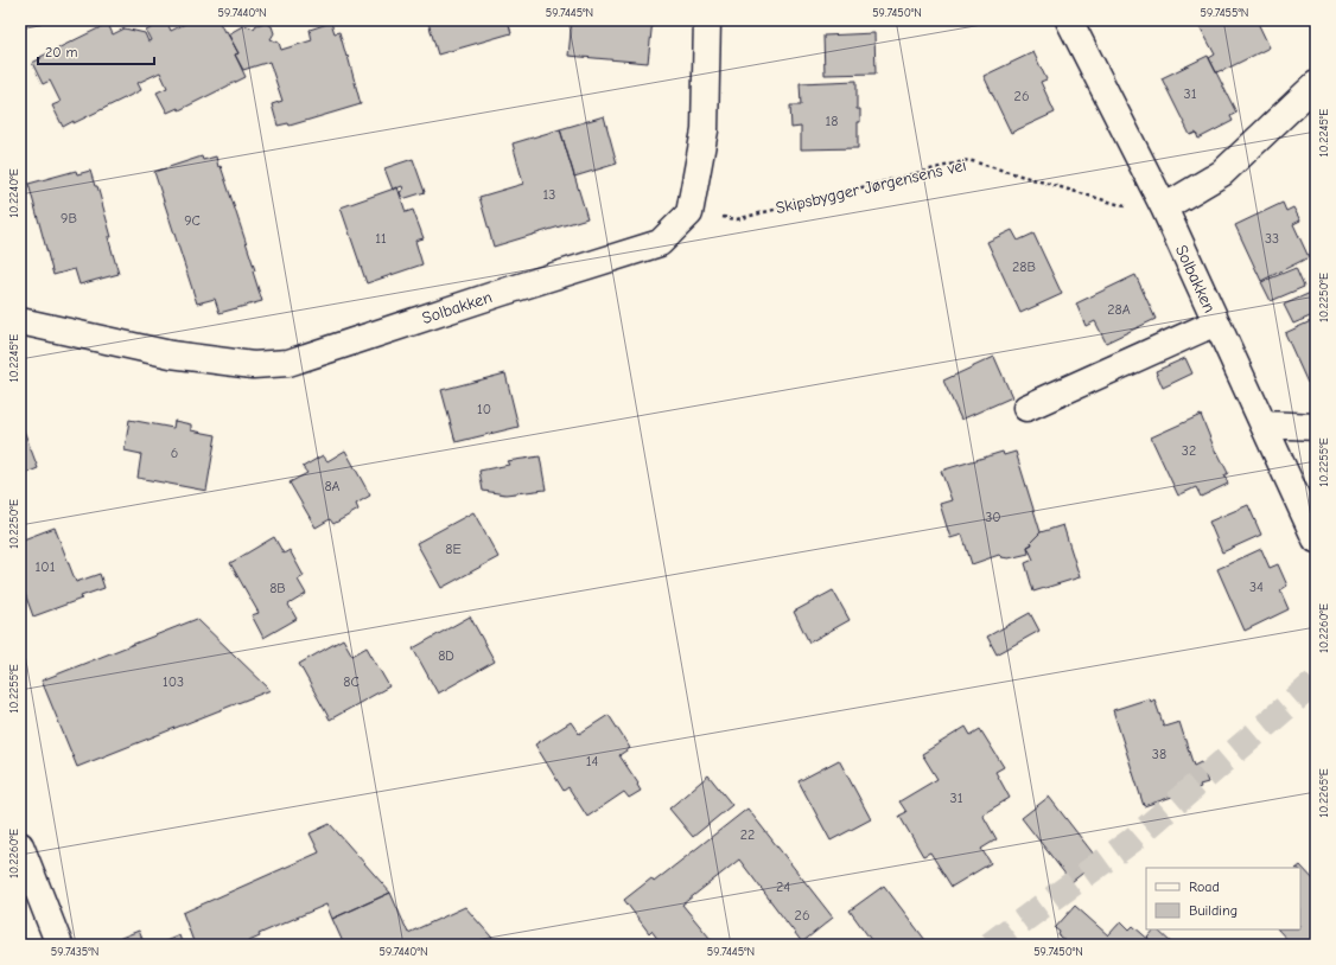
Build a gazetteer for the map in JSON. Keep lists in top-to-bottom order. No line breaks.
{"streets":{"street":["Solbakken"],"path":["Skipsbygger Jørgensens vei"]},"crossings":[["Skipsbygger Jørgensens vei","Solbakken"]],"house_numbers":["31","26","18","13","9B","9C","11","33","28B","28A","10","32","6","8A","30","8E","101","34","8B","8D","103","8C","38","14","31","22","24","26"],"legend":["Road","Building"],"scale_bar":"20 m","coordinates":["59.7440°N","59.7445°N","59.7450°N","59.7455°N","10.2245°E","10.2240°E","10.2250°E","10.2255°E","10.2260°E","10.2265°E","59.7435°N"]}
